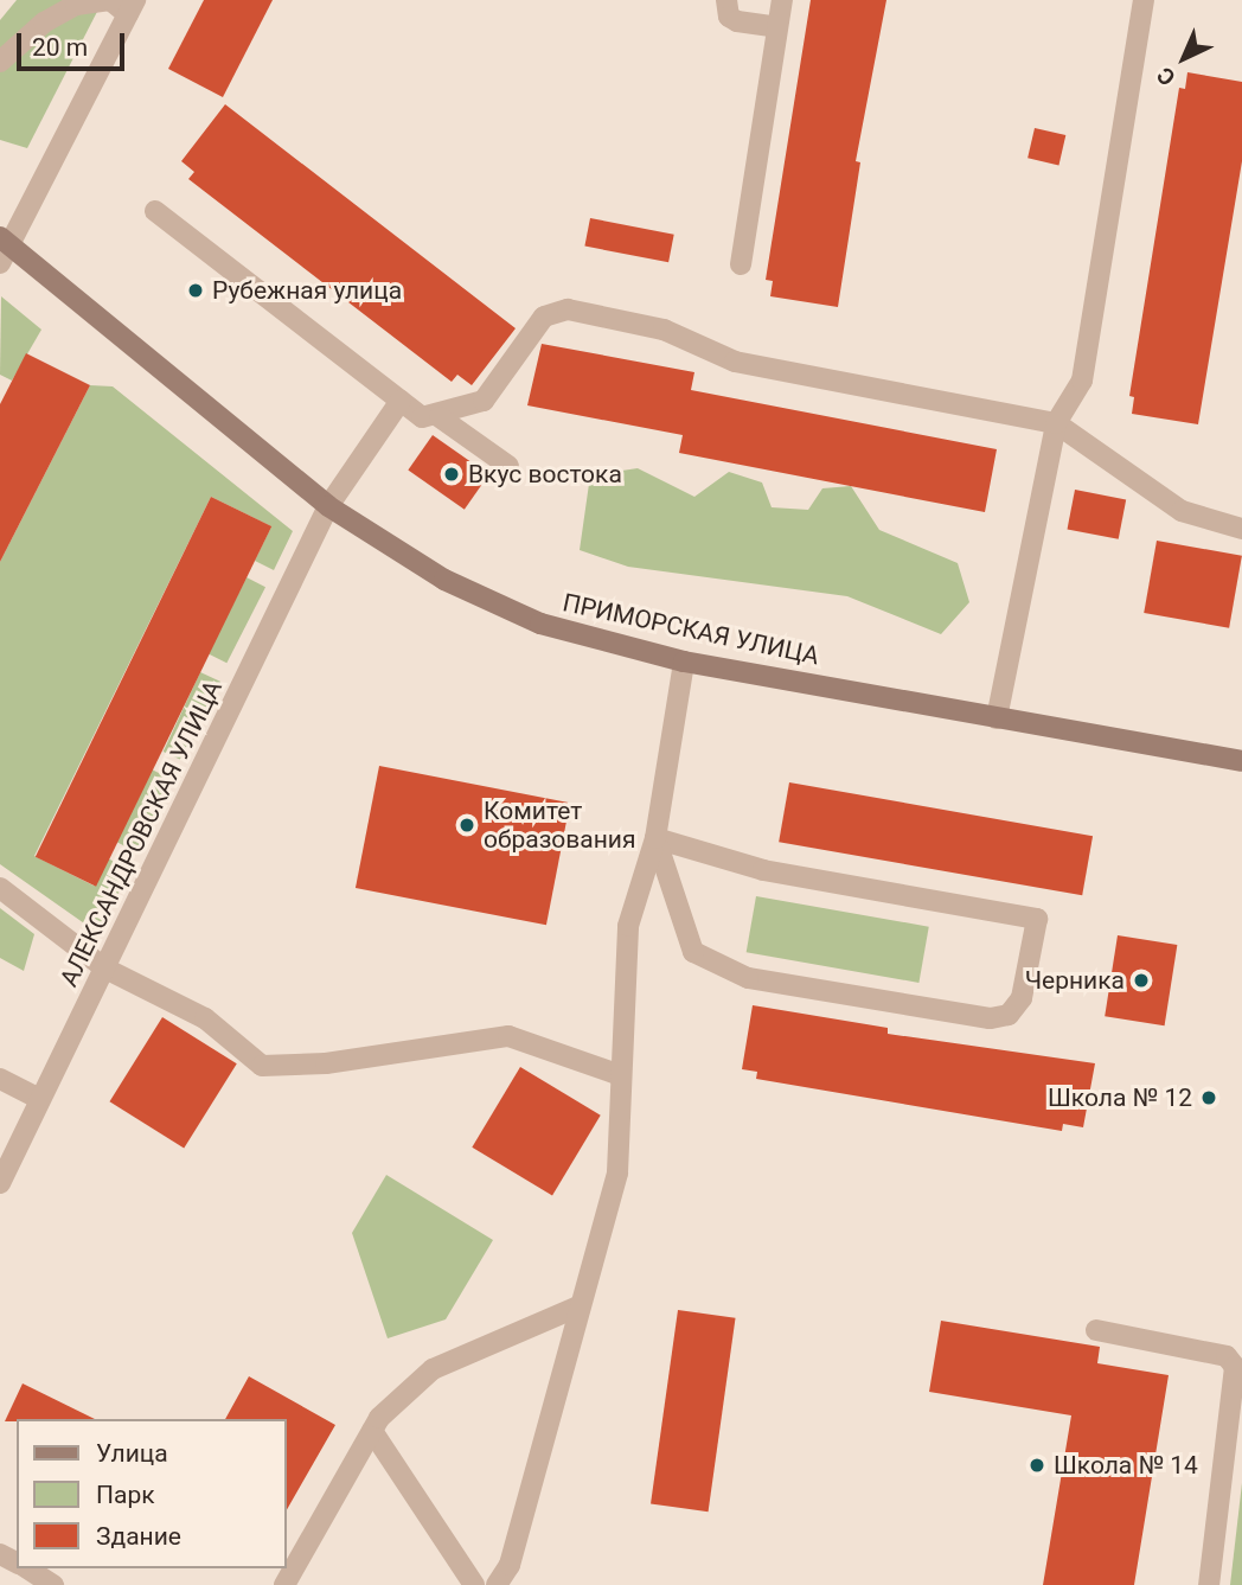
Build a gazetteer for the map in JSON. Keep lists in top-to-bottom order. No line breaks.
{"streets":{"main road":["ПРИМОРСКАЯ УЛИЦА"],"street":["АЛЕКСАНДРОВСКАЯ УЛИЦА"]},"crossings":[["ПРИМОРСКАЯ УЛИЦА","АЛЕКСАНДРОВСКАЯ УЛИЦА"]],"places":["Рубежная улица","Вкус востока","Комитет образования","Черника","Школа № 12","Школа № 14"],"legend":["Улица","Парк","Здание"],"scale_bar":"20 m","north":"bottom left"}
